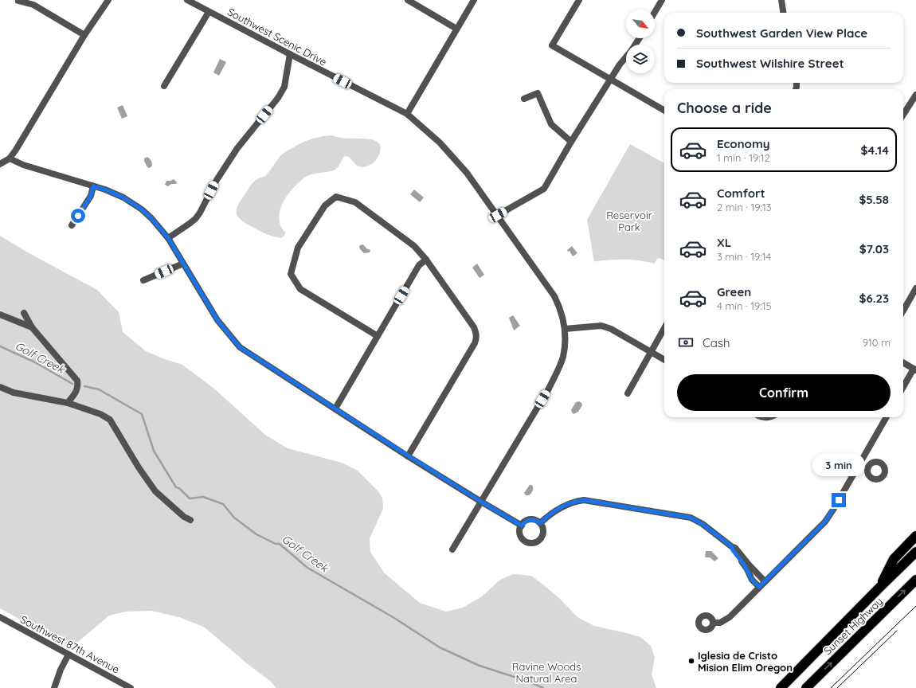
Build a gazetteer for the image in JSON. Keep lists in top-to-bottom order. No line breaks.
{"streets":{"highway":["Sunset Highway"],"street":["Southwest Scenic Drive","Southwest 87th Avenue"]},"water":["Golf Creek"],"parks":["Reservoir Park","Ravine Woods Natural Area"],"places":["Iglesia de Cristo Mision Elim Oregon"],"north":"bottom right","page":{"banner":["Southwest Garden View Place","Southwest Wilshire Street"],"heading":"Choose a ride","list":[{"name":"Economy","note":"1 min · 19:12","value":"$4.14"},{"name":"Comfort","note":"2 min · 19:13","value":"$5.58"},{"name":"XL","note":"3 min · 19:14","value":"$7.03"},{"name":"Green","note":"4 min · 19:15","value":"$6.23"}],"pay":["Cash","910 m"],"buttons":"Confirm","bubble":"3 min"}}
